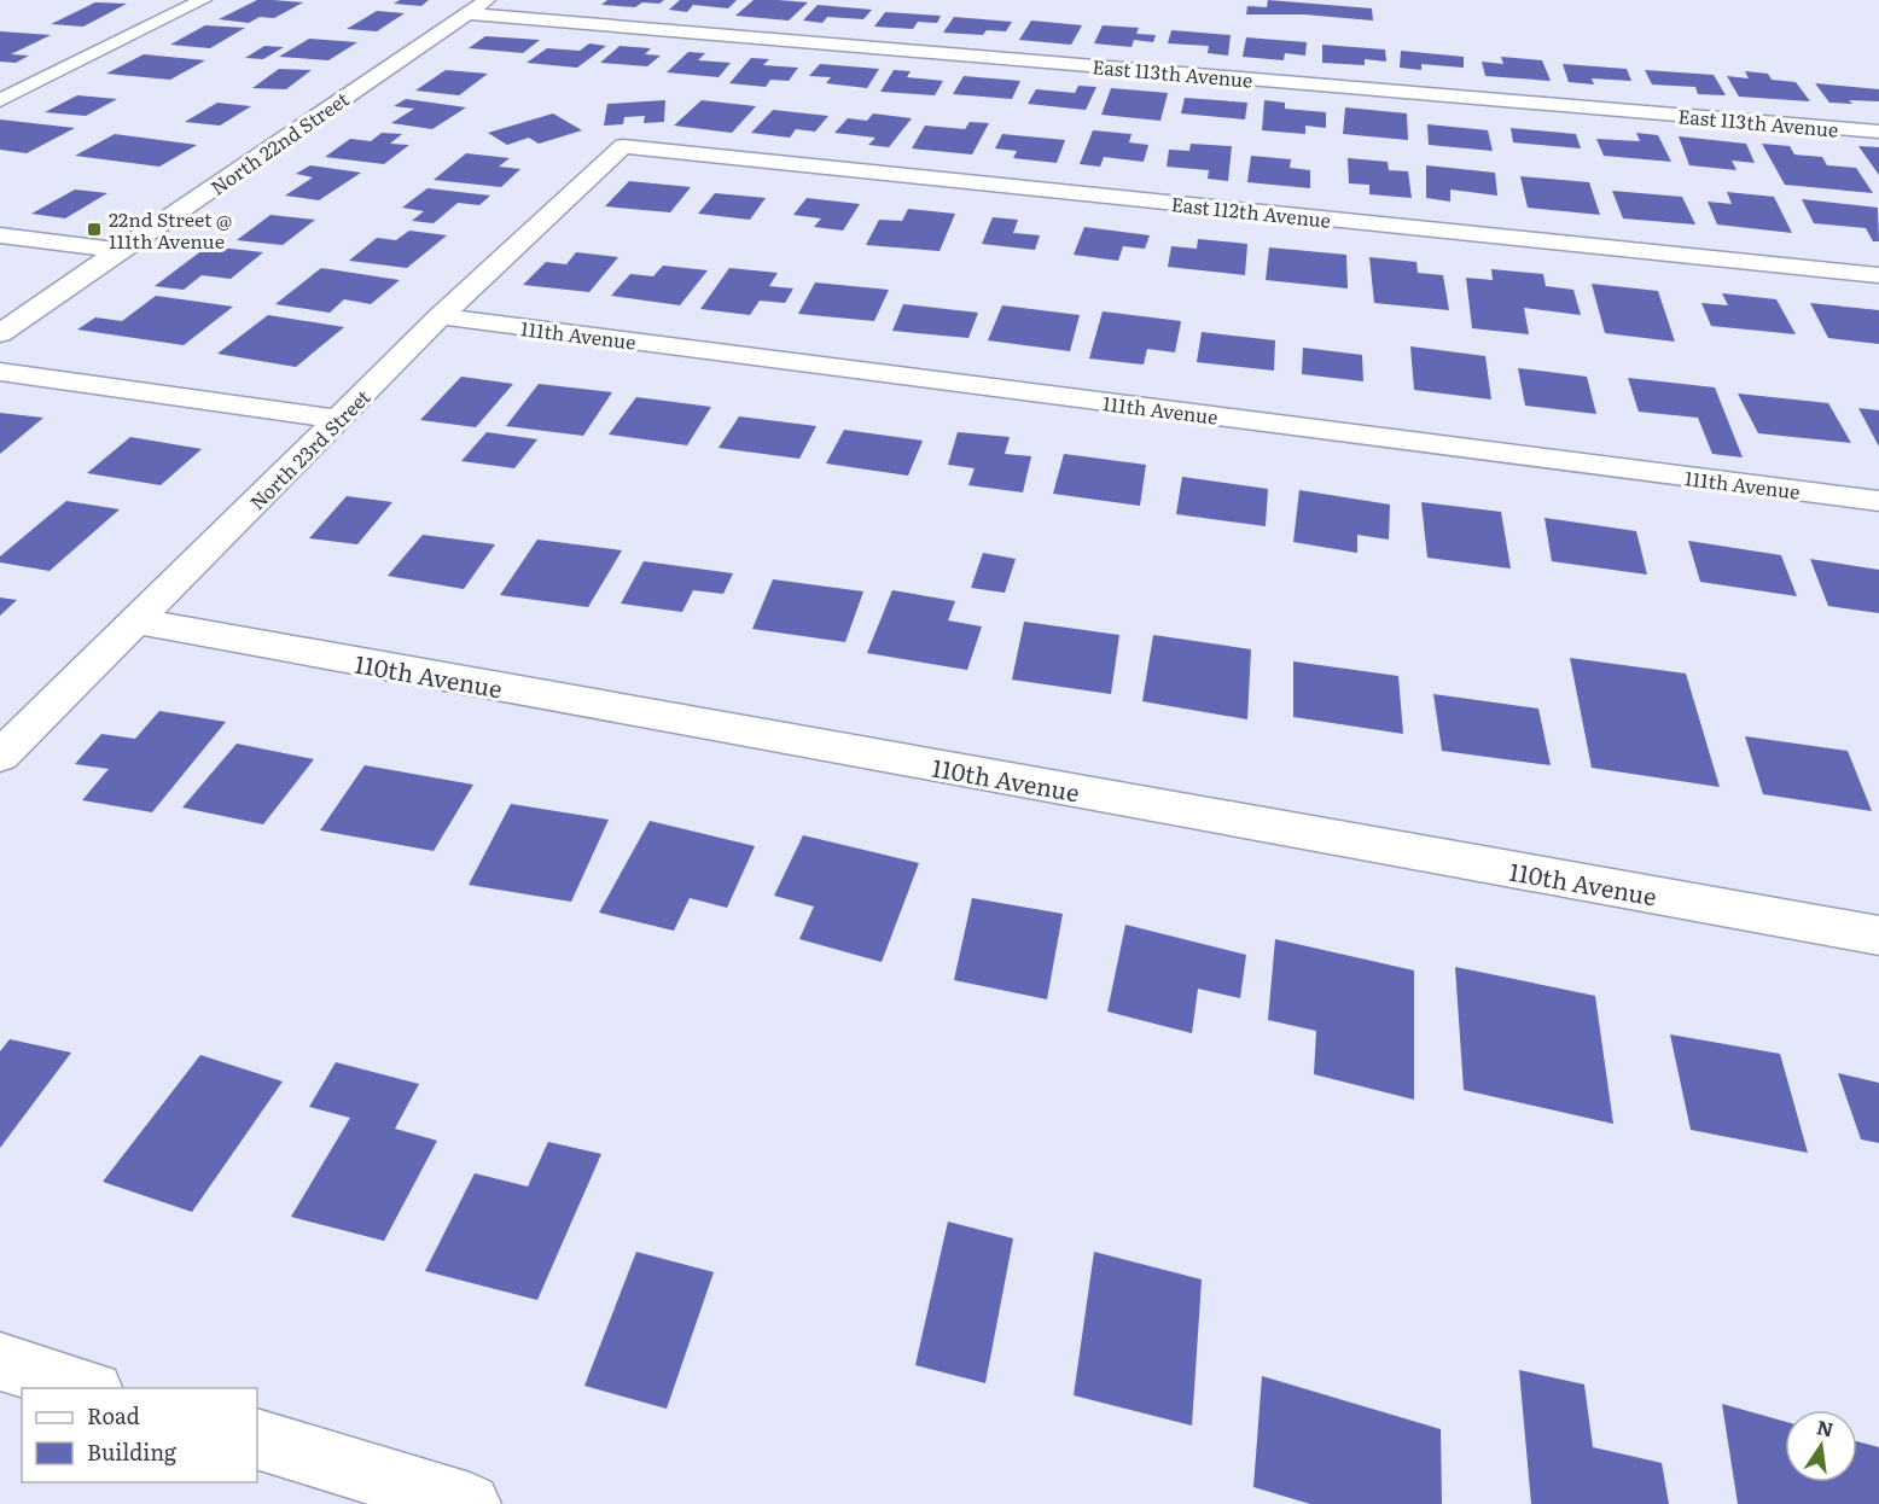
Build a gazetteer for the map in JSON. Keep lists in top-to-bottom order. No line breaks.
{"streets":{"street":["East 113th Avenue","North 22nd Street","East 112th Avenue","111th Avenue","North 23rd Street","110th Avenue"]},"crossings":[["East 113th Avenue","North 22nd Street"],["East 112th Avenue","North 23rd Street"],["111th Avenue","North 23rd Street"],["North 23rd Street","110th Avenue"]],"places":{"transit":["22nd Street @ 111th Avenue"]},"legend":["Road","Building"],"north":"top"}
